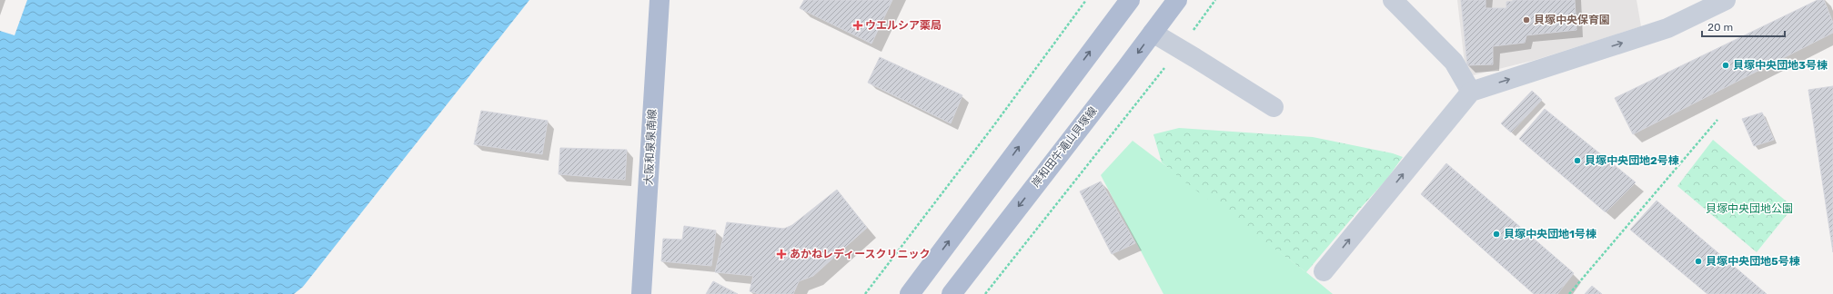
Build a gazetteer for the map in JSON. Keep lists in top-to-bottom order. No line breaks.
{"streets":{"main road":["大阪和泉泉南線","岸和田牛滝山貝塚線"]},"parks":["貝塚中央団地公園"],"places":{"other":["貝塚中央保育園","貝塚中央団地3号棟","貝塚中央団地2号棟","貝塚中央団地1号棟","貝塚中央団地5号棟"],"health":["ウエルシア薬局","あかねレディースクリニック"]},"scale_bar":"20 m"}
